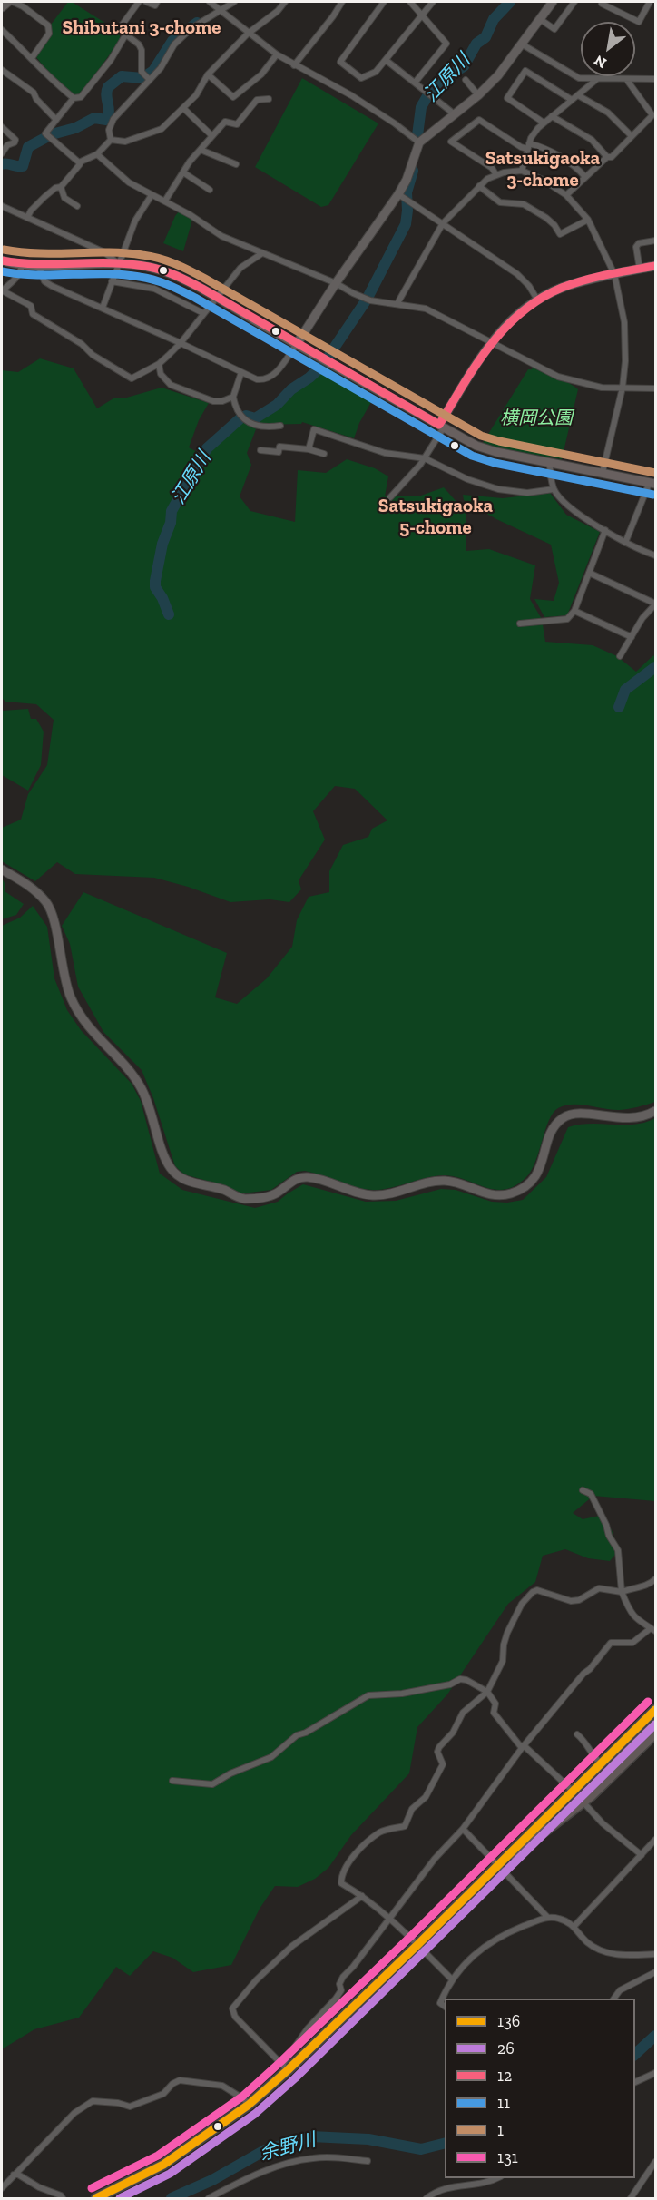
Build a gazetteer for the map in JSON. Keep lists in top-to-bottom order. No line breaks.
{"districts":["Shibutani 3-chome","Satsukigaoka 3-chome","Satsukigaoka 5-chome"],"water":["江原川","余野川"],"parks":["横岡公園"],"lines":["transit line 1","transit line 12","transit line 11","transit line 131","transit line 136","transit line 26"],"legend":["136","26","12","11","1","131"],"north":"bottom left"}
